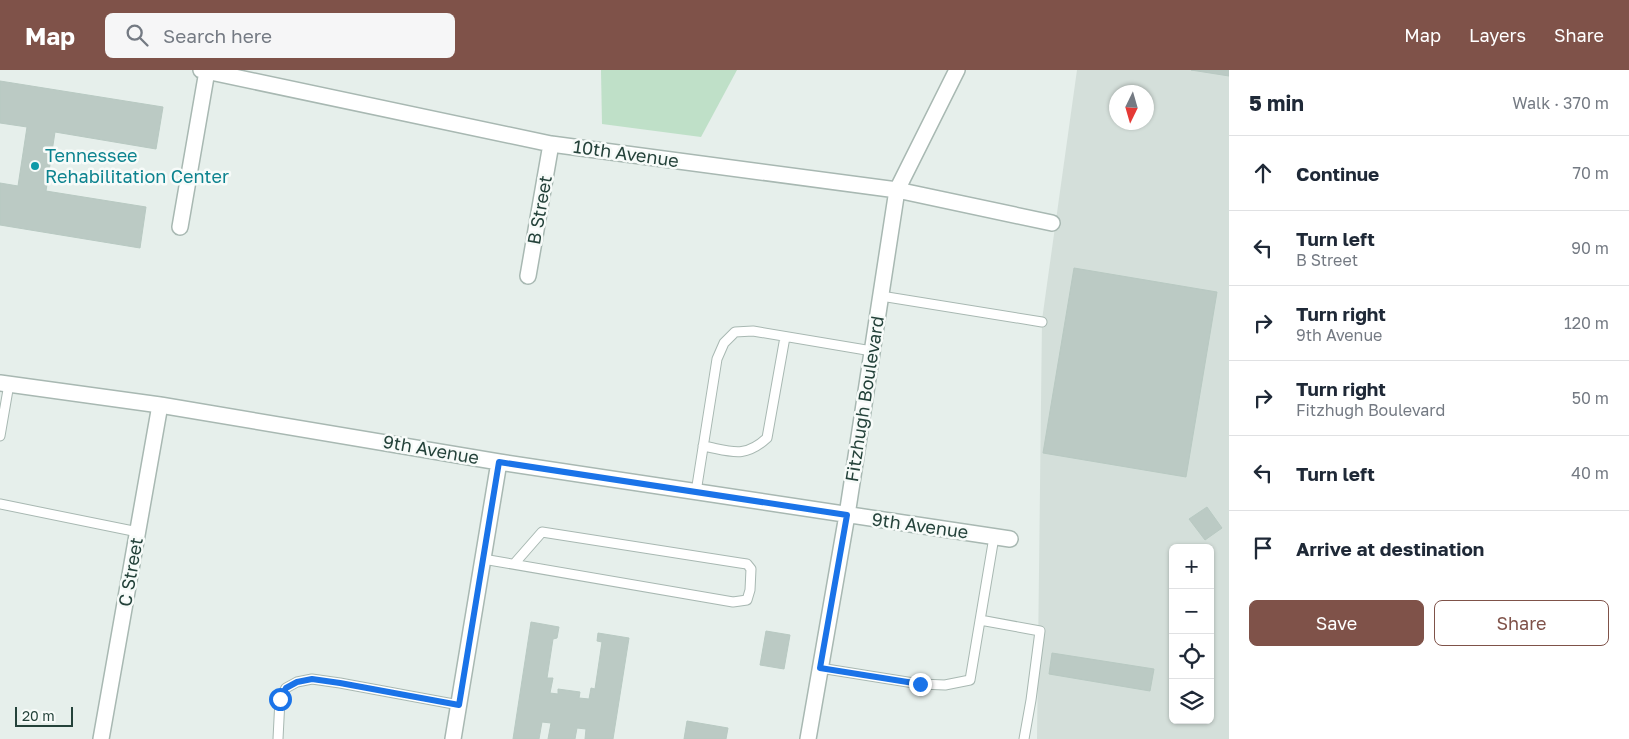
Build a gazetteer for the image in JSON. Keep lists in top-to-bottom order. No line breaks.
{"streets":{"street":["10th Avenue","B Street","Fitzhugh Boulevard","9th Avenue","C Street"]},"crossings":[["10th Avenue","B Street"],["10th Avenue","Fitzhugh Boulevard"],["Fitzhugh Boulevard","9th Avenue"],["9th Avenue","C Street"]],"places":["Tennessee Rehabilitation Center"],"scale_bar":"20 m","north":"bottom","page":{"header":"Map","search":"Search here","nav":["Map","Layers","Share"],"heading":["5 min","Walk · 370 m"],"list":[["Continue","70 m"],["Turn left","B Street","90 m"],["Turn right","9th Avenue","120 m"],["Turn right","Fitzhugh Boulevard","50 m"],["Turn left","40 m"],"Arrive at destination"],"map_buttons":["+","−"],"buttons":["Save","Share"],"scale":"20 m"}}
